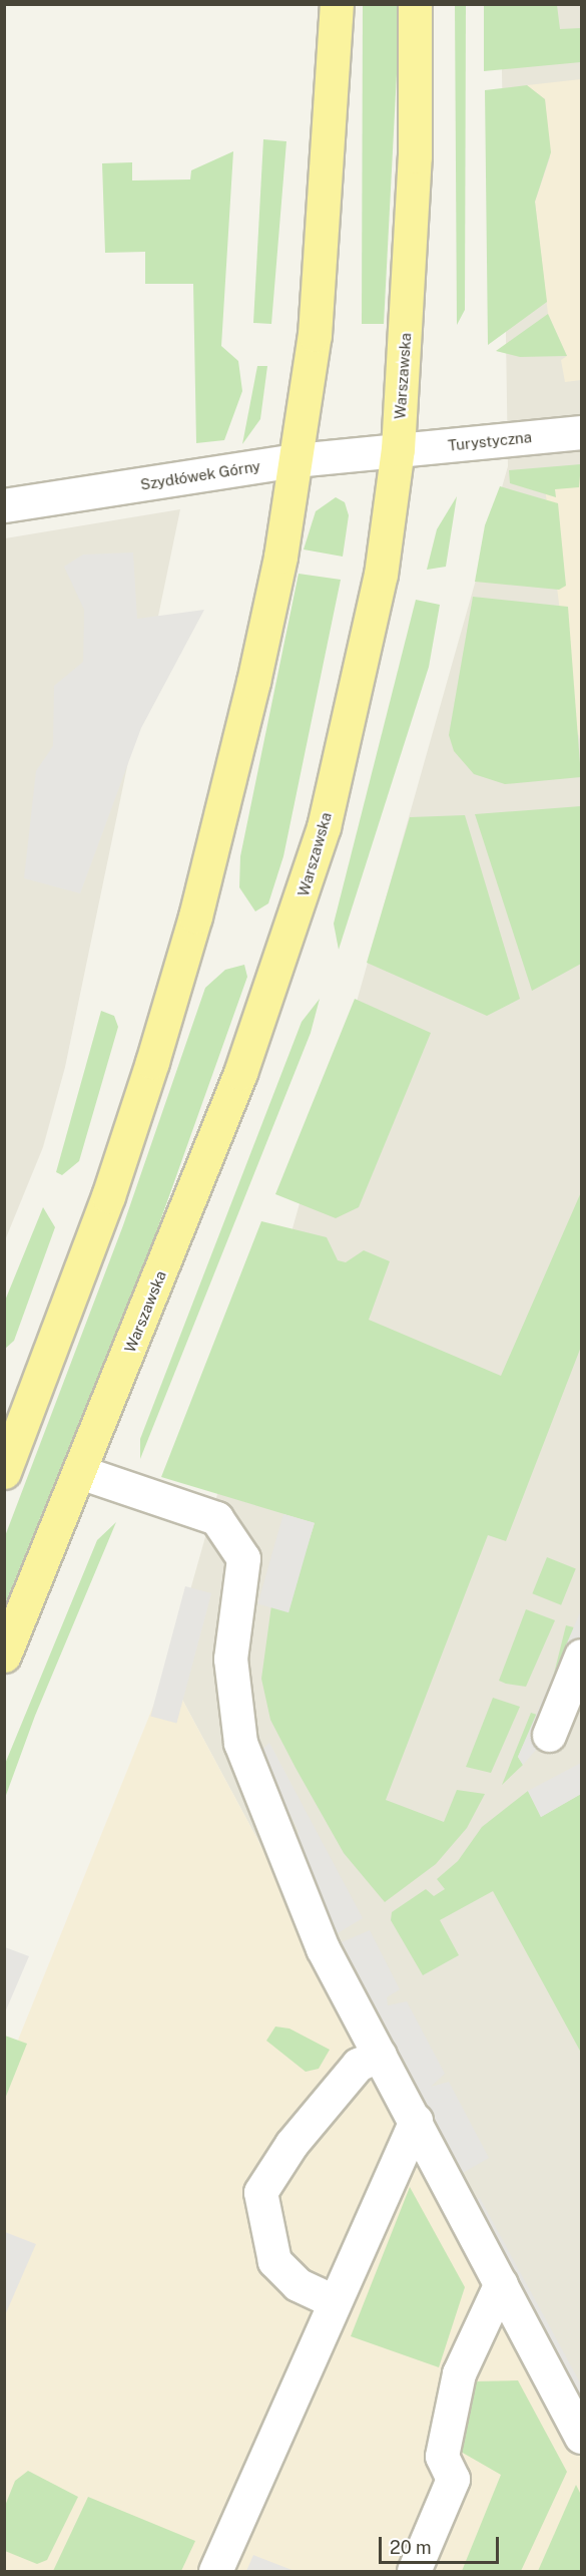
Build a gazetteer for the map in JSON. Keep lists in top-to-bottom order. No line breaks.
{"streets":{"main road":["Warszawska"],"street":["Turystyczna","Szydłówek Górny"]},"crossings":[["Warszawska","Turystyczna"],["Warszawska","Szydłówek Górny"],["Turystyczna","Szydłówek Górny"]],"scale_bar":"20 m"}
